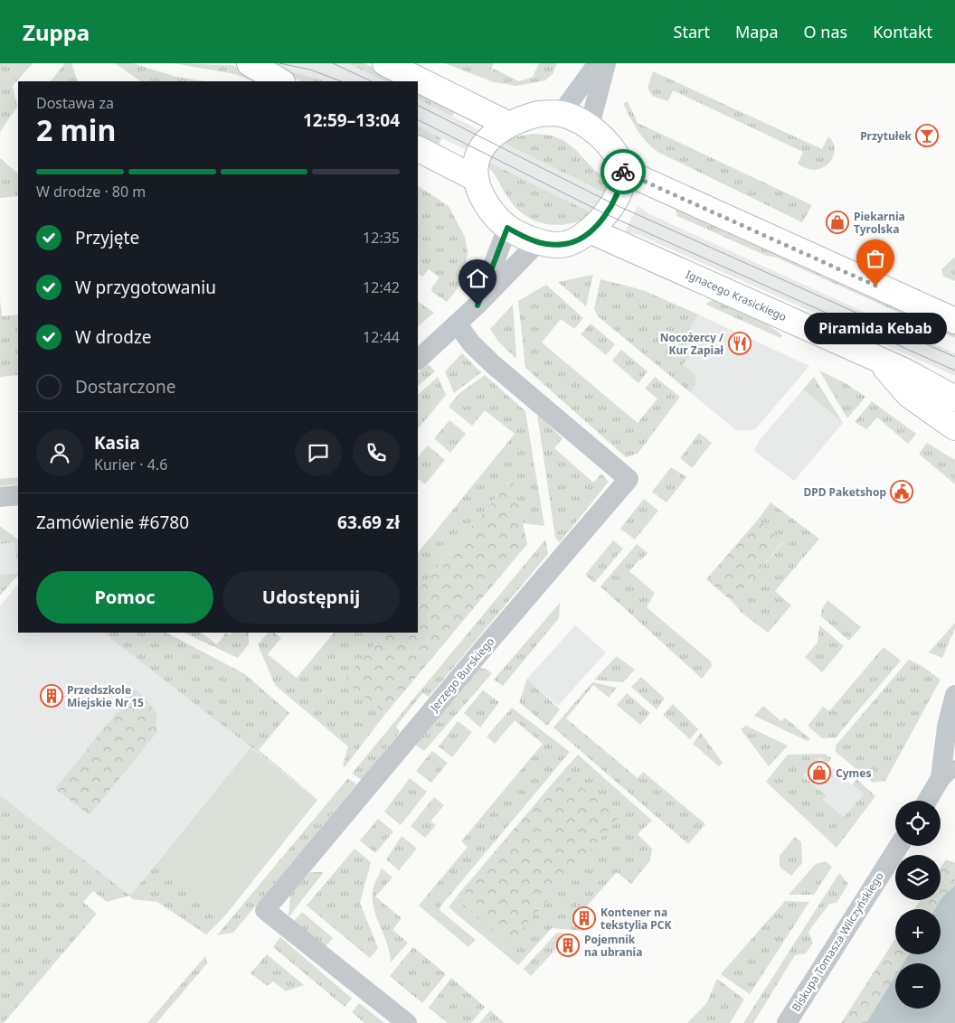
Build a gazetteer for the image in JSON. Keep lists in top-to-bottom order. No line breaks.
{"streets":{"main road":["Ignacego Krasickiego"],"street":["Jerzego Burskiego","Biskupa Tomasza Wilczyńskiego"]},"places":{"bar":["Przytułek"],"shop":["Piekarnia Tyrolska","Cymes"],"other":["Piramida Kebab"],"restaurant":["Nocożercy / Kur Zapiał"],"public building":["DPD Paketshop"],"building":["Przedszkole Miejskie Nr 15","Kontener na tekstylia PCK","Pojemnik na ubrania"]},"page":{"header":"Zuppa","nav":["Start","Mapa","O nas","Kontakt"],"heading":["2 min","Dostawa za","12:59–13:04"],"panel":["Kasia","Kurier · 4.6","Zamówienie #6780","63.69 zł"],"bar":"W drodze · 80 m","list":[["Przyjęte","12:35"],["W przygotowaniu","12:42"],["W drodze","12:44"],"Dostarczone"],"bubble":"Piramida Kebab","buttons":["Pomoc","Udostępnij"],"map_buttons":["+","−"]}}
